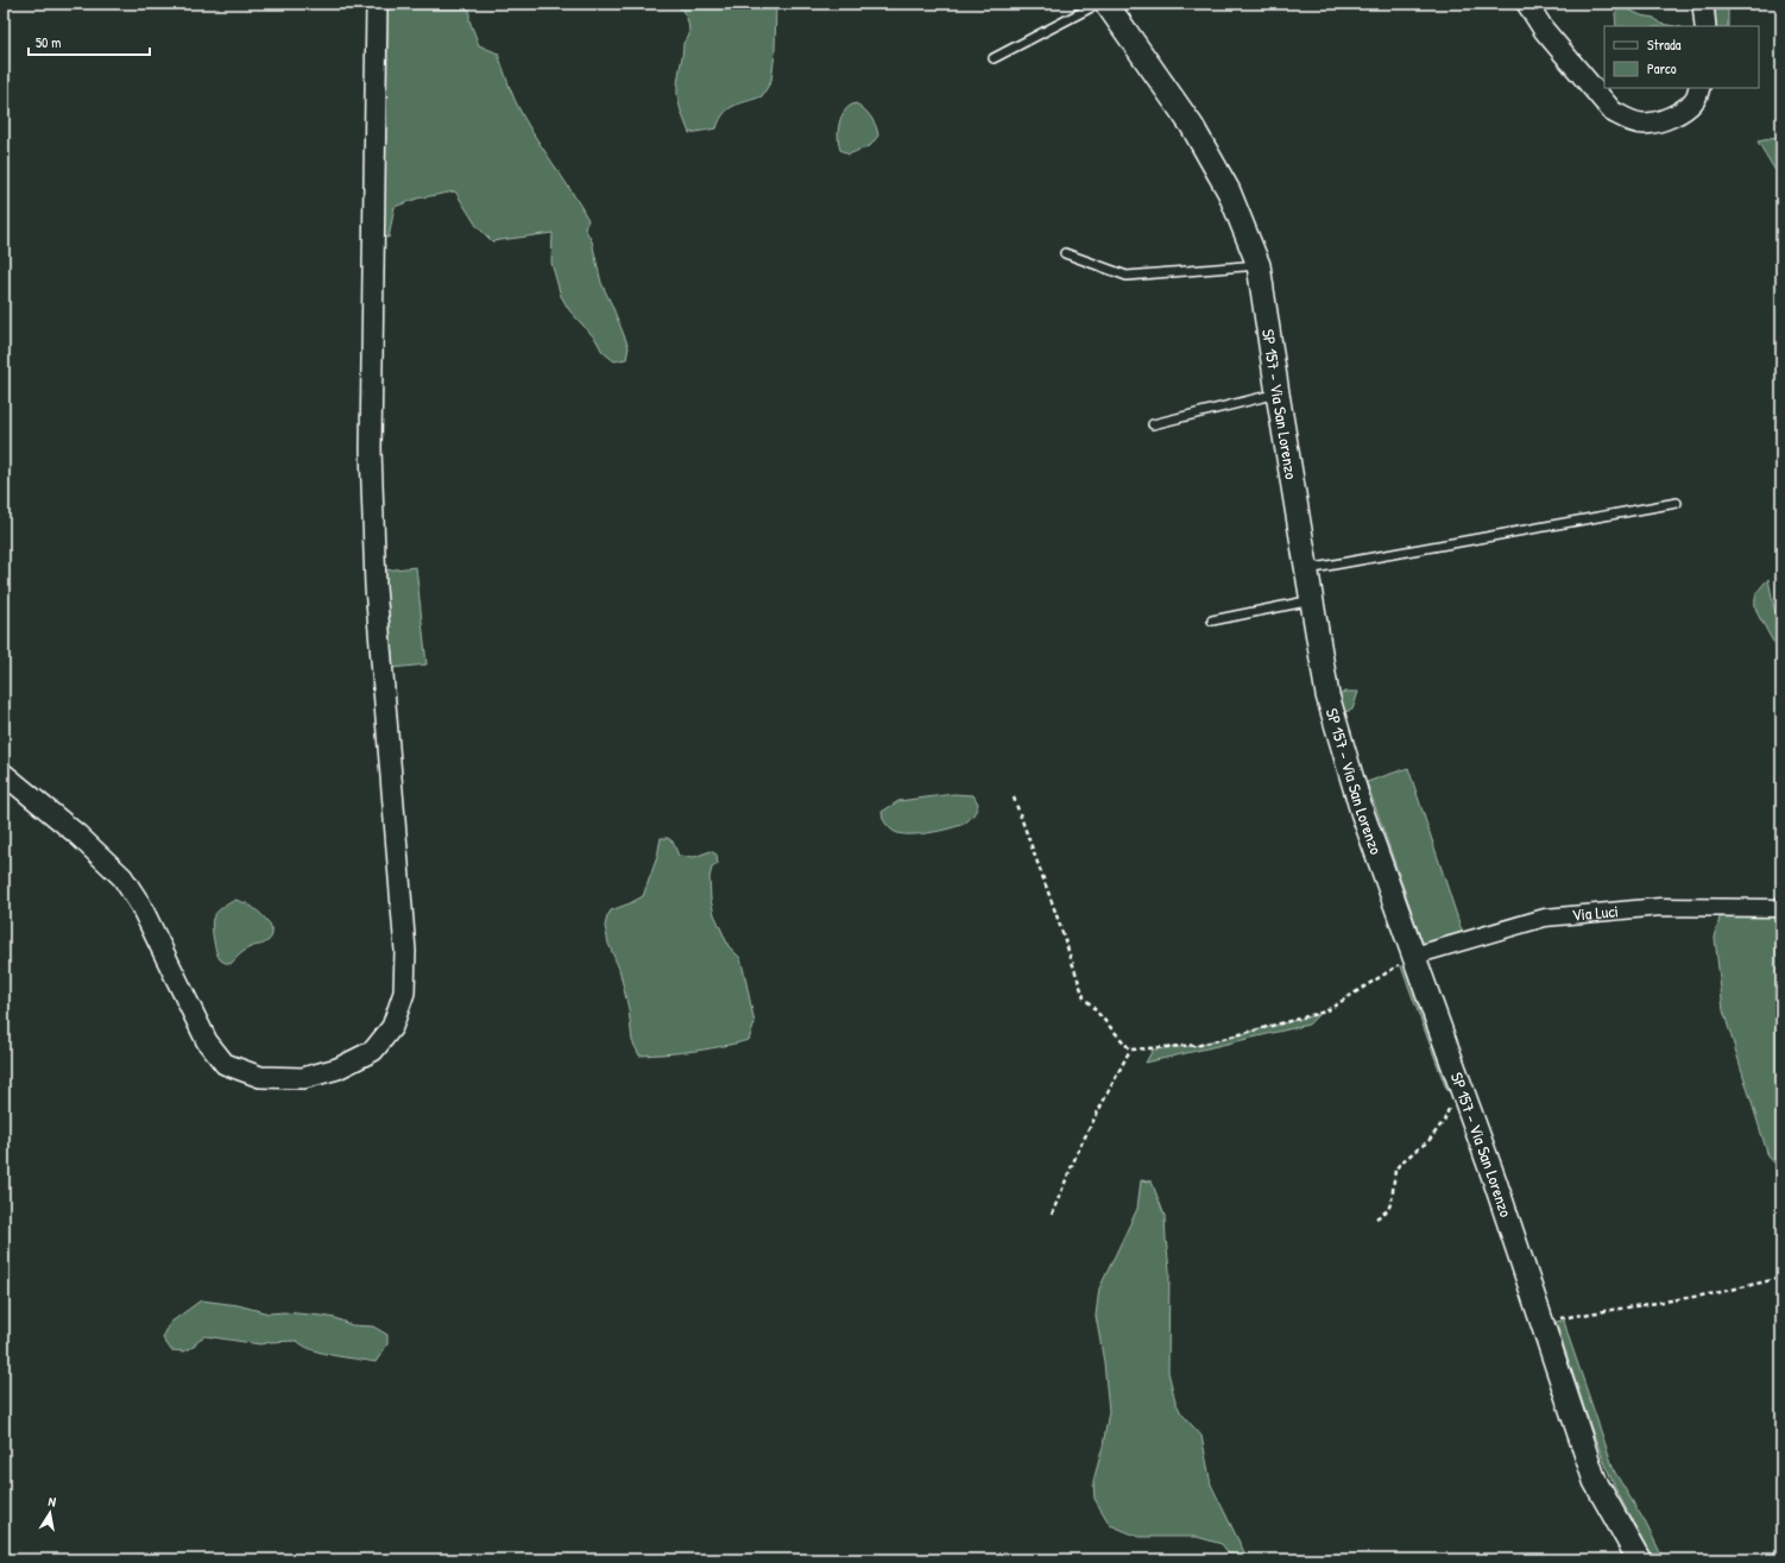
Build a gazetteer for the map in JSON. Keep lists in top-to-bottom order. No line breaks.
{"streets":{"main road":["SP 157 - Via San Lorenzo"],"street":["Via Luci"]},"crossings":[["SP 157 - Via San Lorenzo","Via Luci"]],"legend":["Strada","Parco"],"scale_bar":"50 m","north":"top"}
